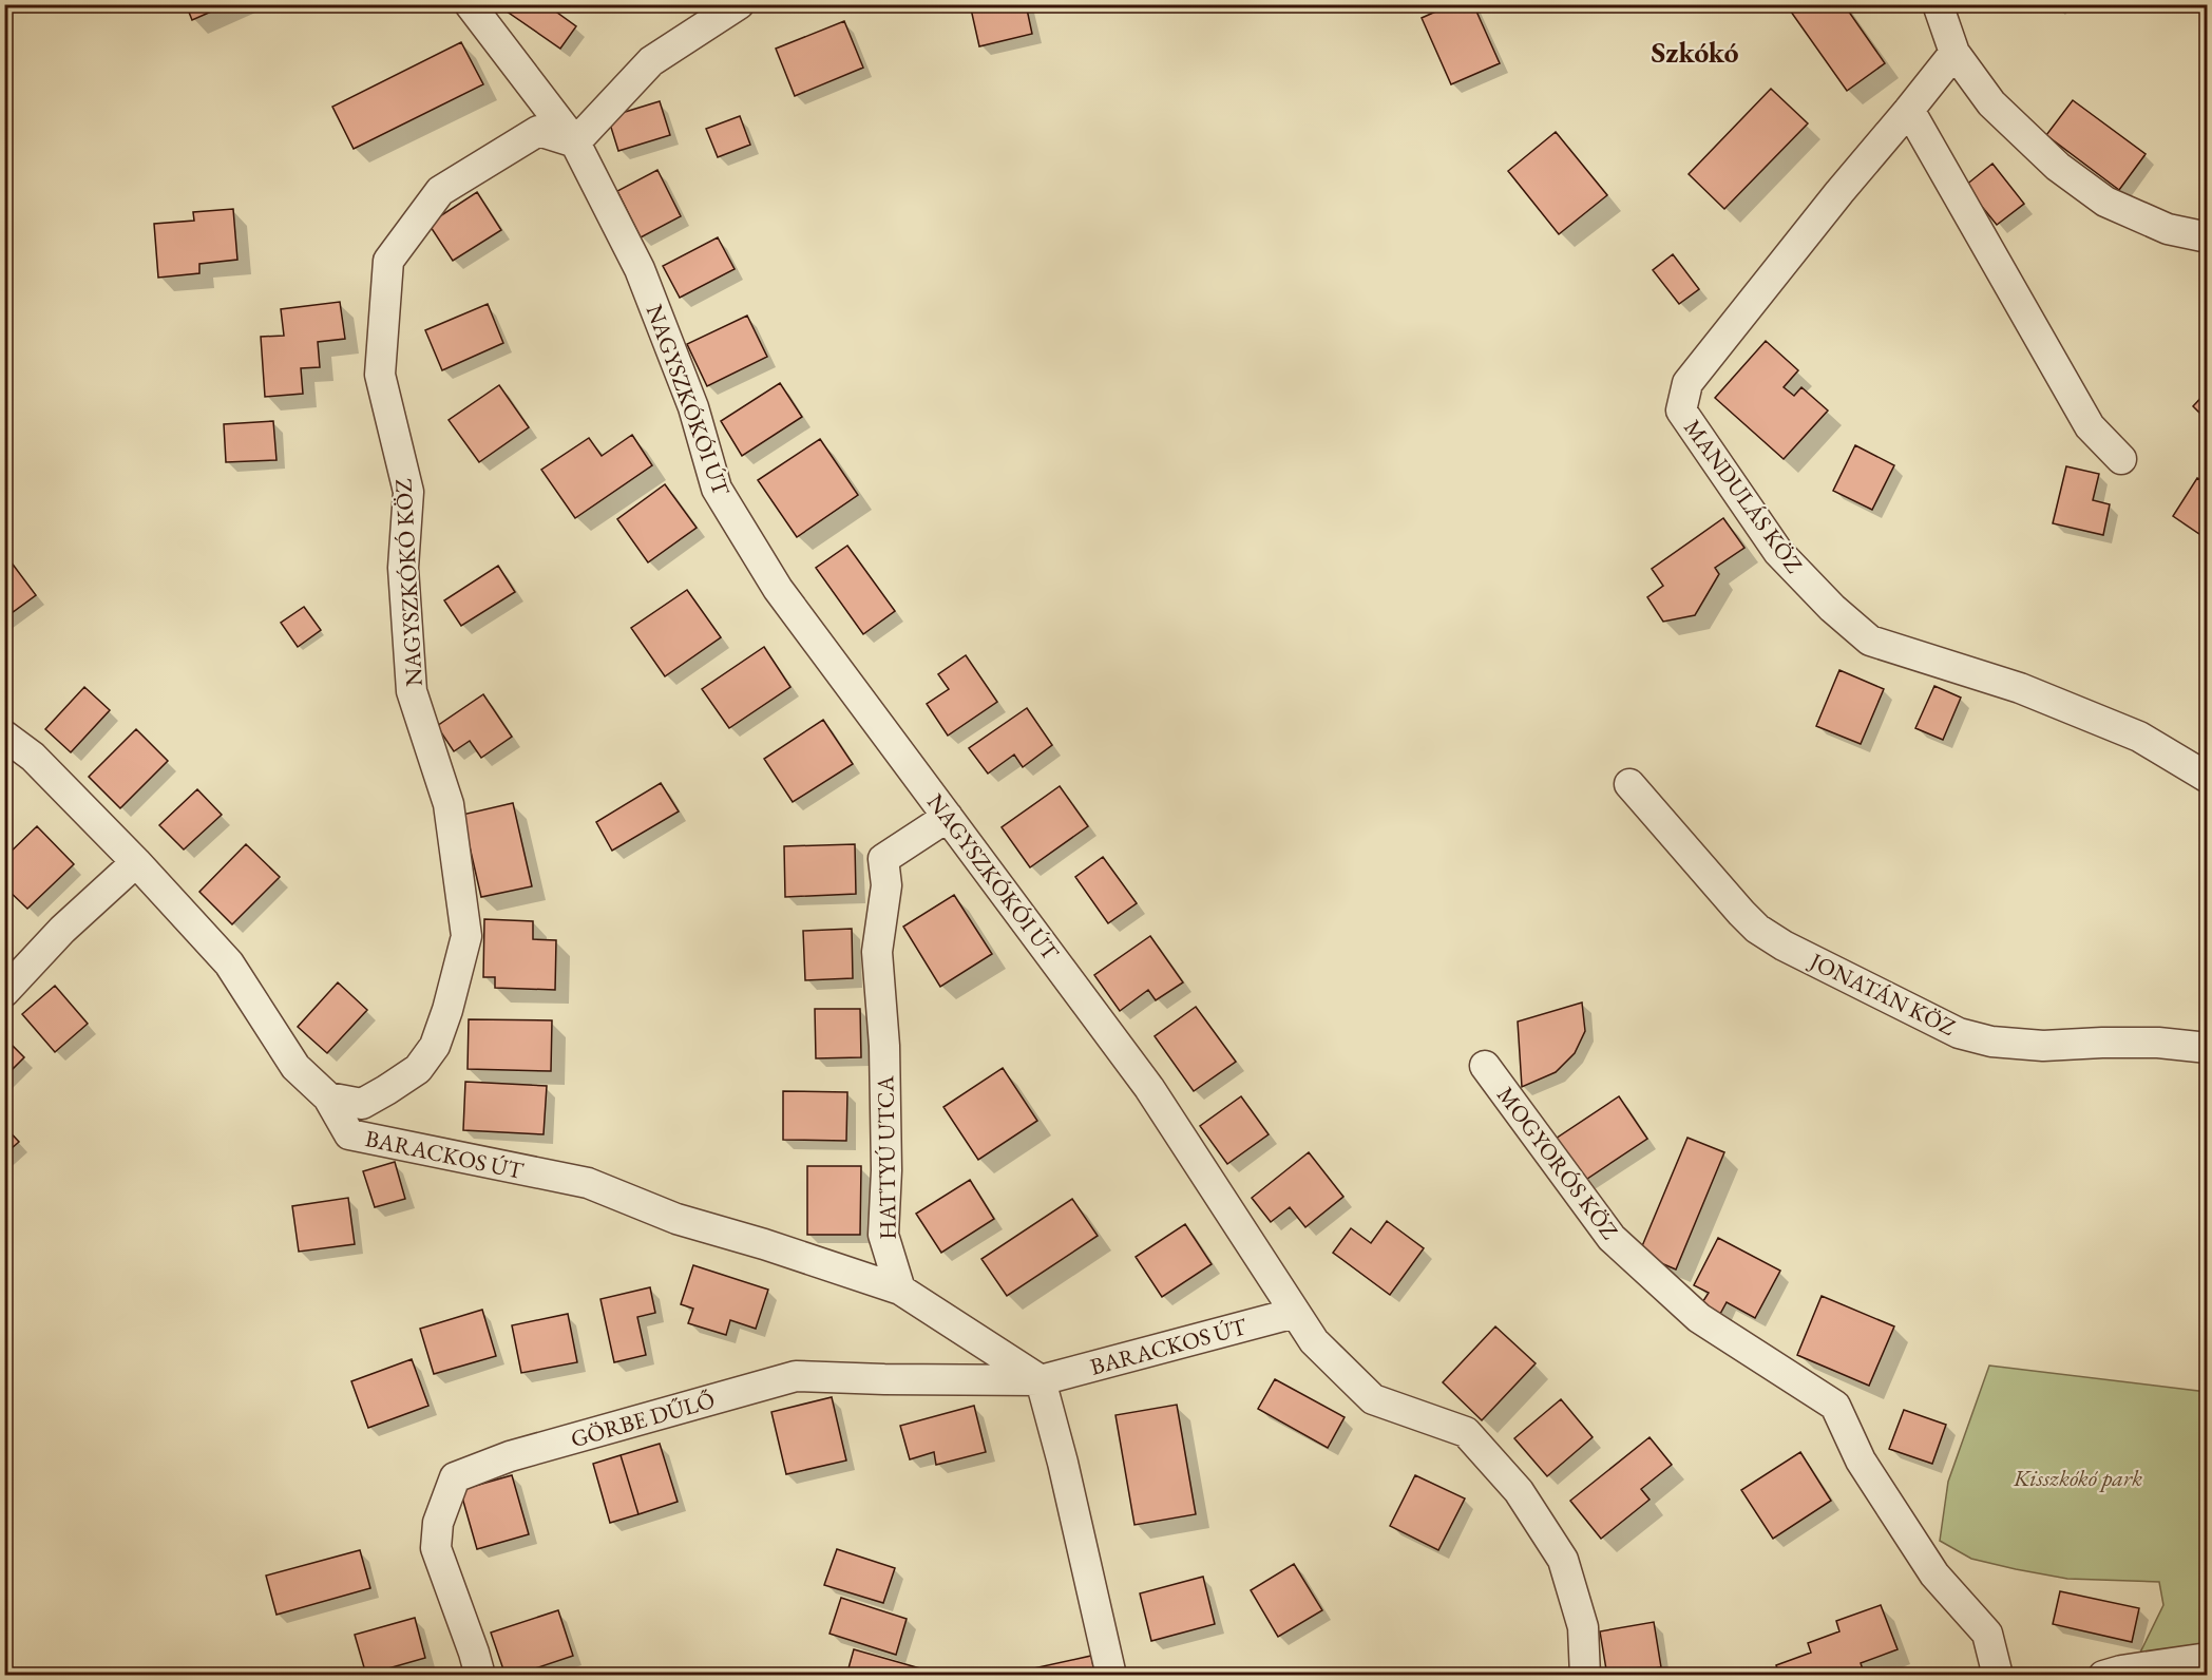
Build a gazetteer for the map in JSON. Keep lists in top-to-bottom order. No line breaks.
{"streets":{"street":["NAGYSZKÓKÓI ÚT","MANDULÁS KÖZ","NAGYSZKÓKÓ KÖZ","JONATÁN KÖZ","BARACKOS ÚT","HATTYÚ UTCA","MOGYORÓS KÖZ","GÖRBE DŰLŐ"]},"crossings":[["NAGYSZKÓKÓI ÚT","NAGYSZKÓKÓ KÖZ"],["NAGYSZKÓKÓI ÚT","BARACKOS ÚT"],["NAGYSZKÓKÓI ÚT","HATTYÚ UTCA"],["NAGYSZKÓKÓ KÖZ","BARACKOS ÚT"],["BARACKOS ÚT","HATTYÚ UTCA"],["BARACKOS ÚT","GÖRBE DŰLŐ"]],"districts":["Szkókó"],"parks":["Kisszkókó park"]}
